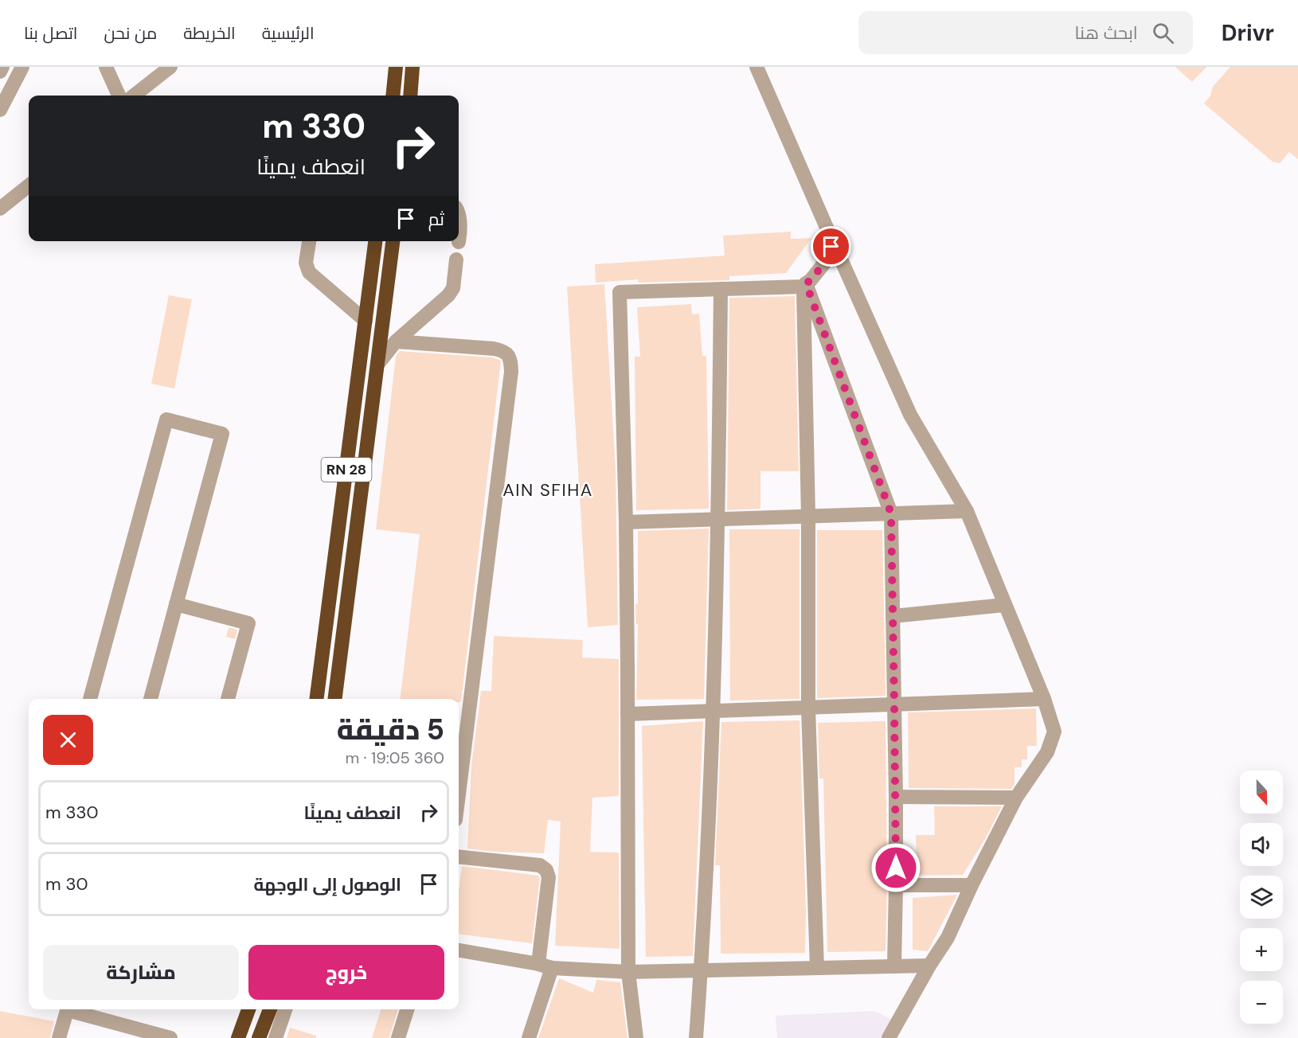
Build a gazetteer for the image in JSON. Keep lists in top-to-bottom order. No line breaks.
{"streets":{"highway":["RN 28"]},"districts":["AIN SFIHA"],"north":"bottom","page":{"header":"Drivr","search":"ابحث هنا","nav":["الرئيسية","الخريطة","من نحن","اتصل بنا"],"turn":["330 m","انعطف يمينًا"],"then":"ثم","heading":["5 دقيقة","360 m · 19:05"],"map_buttons":["+","−"],"list":[{"name":"انعطف يمينًا","value":"330 m"},{"name":"الوصول إلى الوجهة","value":"30 m"}],"buttons":["خروج","مشاركة"]}}
